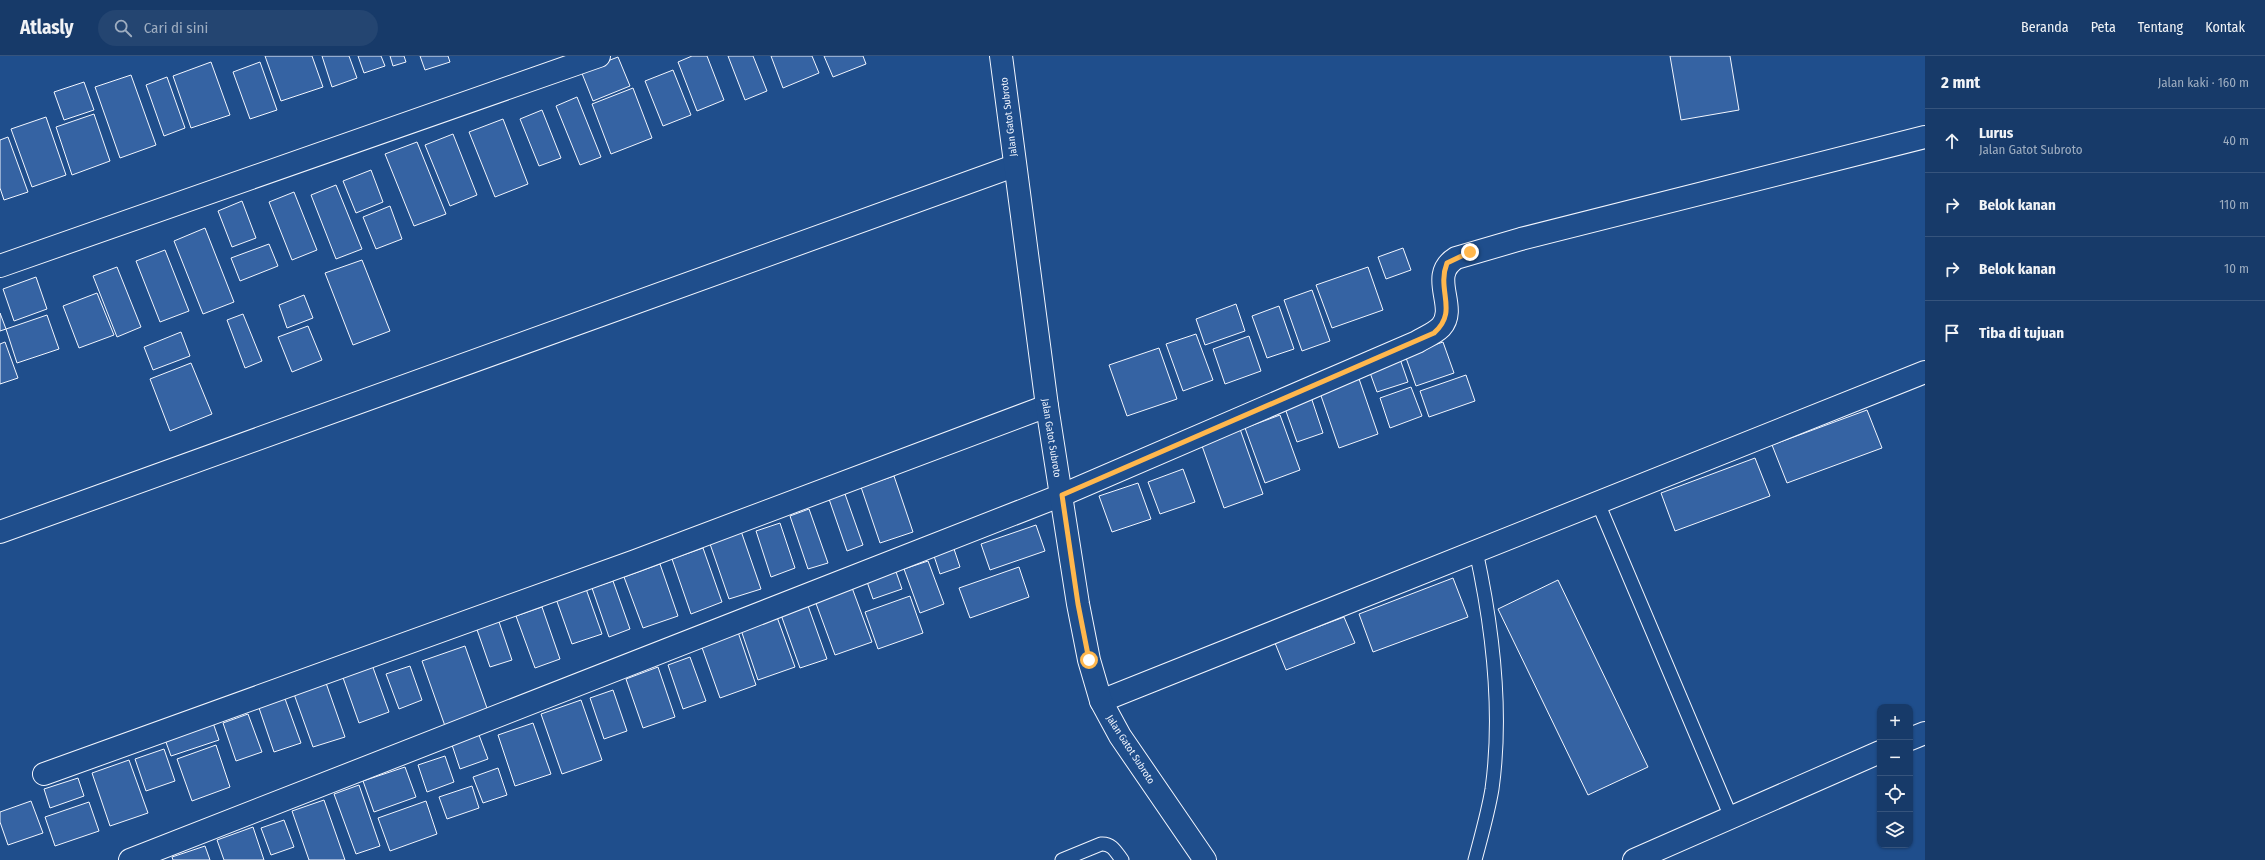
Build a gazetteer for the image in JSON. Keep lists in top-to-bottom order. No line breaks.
{"streets":{"street":["Jalan Gatot Subroto"]},"page":{"header":"Atlasly","search":"Cari di sini","nav":["Beranda","Peta","Tentang","Kontak"],"heading":["2 mnt","Jalan kaki · 160 m"],"list":[["Lurus","Jalan Gatot Subroto","40 m"],["Belok kanan","110 m"],["Belok kanan","10 m"],"Tiba di tujuan"],"map_buttons":["+","−"]}}
